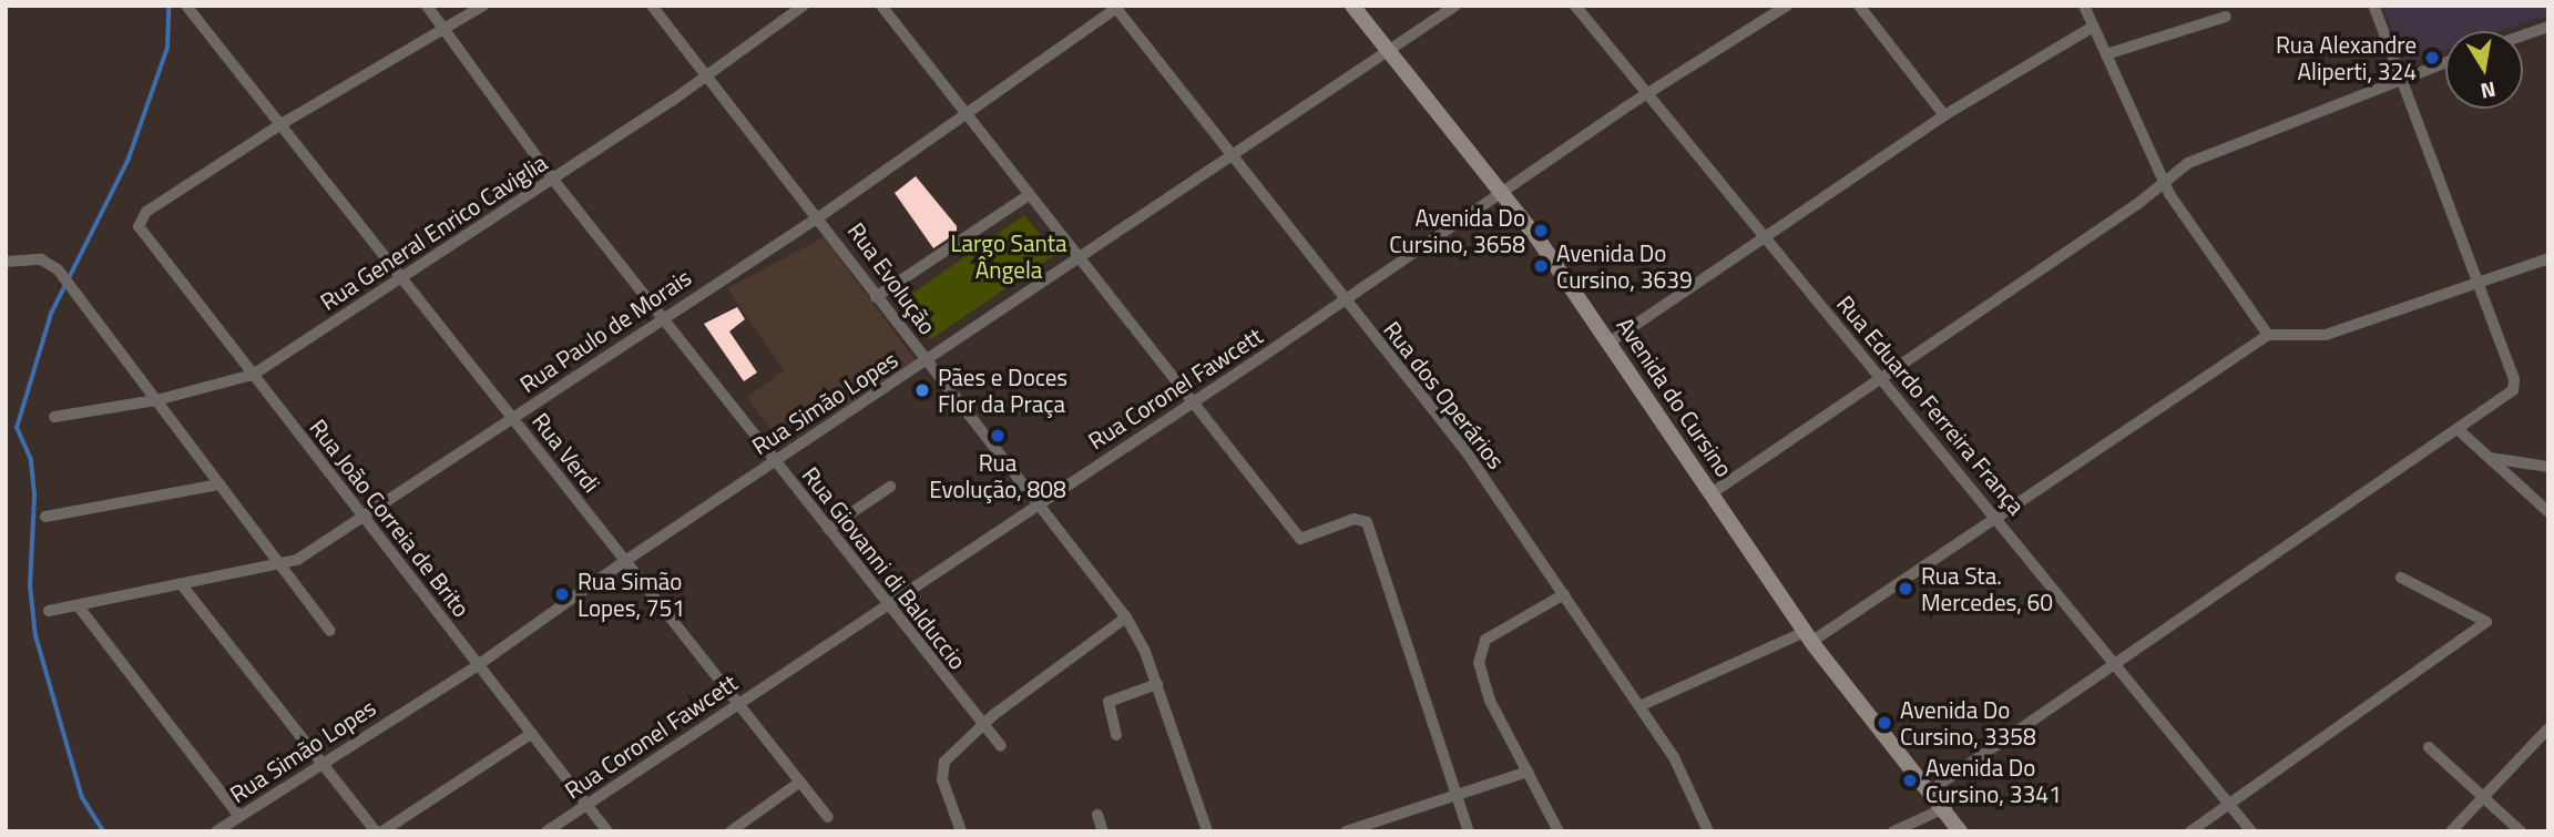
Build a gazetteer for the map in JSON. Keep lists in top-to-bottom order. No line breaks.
{"streets":{"main road":["Avenida do Cursino"],"street":["Rua General Enrico Caviglia","Rua Evolução","Rua Paulo de Morais","Rua Coronel Fawcett","Rua dos Operários","Rua Simão Lopes","Rua Eduardo Ferreira França","Rua Verdi","Rua João Correia de Brito","Rua Giovanni di Balduccio"]},"crossings":[["Rua General Enrico Caviglia","Rua Evolução"],["Rua General Enrico Caviglia","Rua Verdi"],["Rua General Enrico Caviglia","Rua João Correia de Brito"],["Rua General Enrico Caviglia","Rua Giovanni di Balduccio"],["Rua Evolução","Rua Paulo de Morais"],["Rua Evolução","Rua Coronel Fawcett"],["Rua Evolução","Rua Simão Lopes"],["Rua Paulo de Morais","Rua dos Operários"],["Rua Paulo de Morais","Rua Verdi"],["Rua Paulo de Morais","Rua João Correia de Brito"],["Rua Paulo de Morais","Rua Giovanni di Balduccio"],["Rua Coronel Fawcett","Rua dos Operários"],["Rua Coronel Fawcett","Avenida do Cursino"],["Rua Coronel Fawcett","Rua Eduardo Ferreira França"],["Rua Coronel Fawcett","Rua Verdi"],["Rua Coronel Fawcett","Rua João Correia de Brito"],["Rua Coronel Fawcett","Rua Giovanni di Balduccio"],["Rua dos Operários","Rua Simão Lopes"],["Avenida do Cursino","Rua Simão Lopes"],["Rua Simão Lopes","Rua Verdi"],["Rua Simão Lopes","Rua João Correia de Brito"],["Rua Simão Lopes","Rua Giovanni di Balduccio"],["Rua Verdi","Rua João Correia de Brito"]],"parks":["Largo Santa Ângela"],"places":["Rua Alexandre Aliperti, 324","Avenida Do Cursino, 3658","Avenida Do Cursino, 3639","Pães e Doces Flor da Praça","Rua Evolução, 808","Rua Sta. Mercedes, 60","Rua Simão Lopes, 751","Avenida Do Cursino, 3358","Avenida Do Cursino, 3341"],"north":"bottom"}
